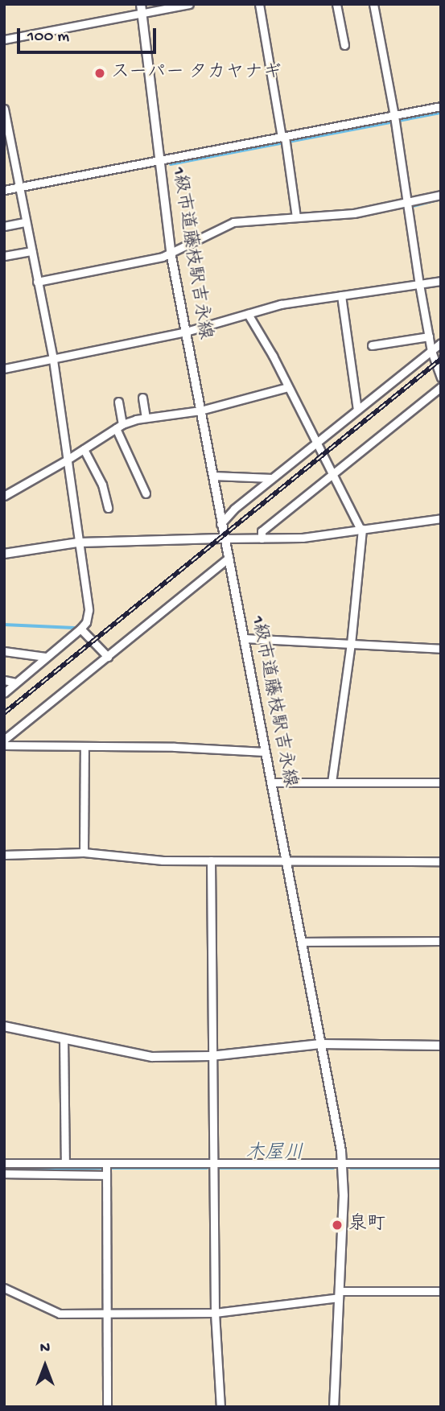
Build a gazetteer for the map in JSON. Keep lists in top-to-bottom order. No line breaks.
{"streets":{"street":["1級市道藤枝駅吉永線"]},"water":["木屋川"],"places":["スーパー タカヤナギ","泉町"],"scale_bar":"100 m","north":"top"}
